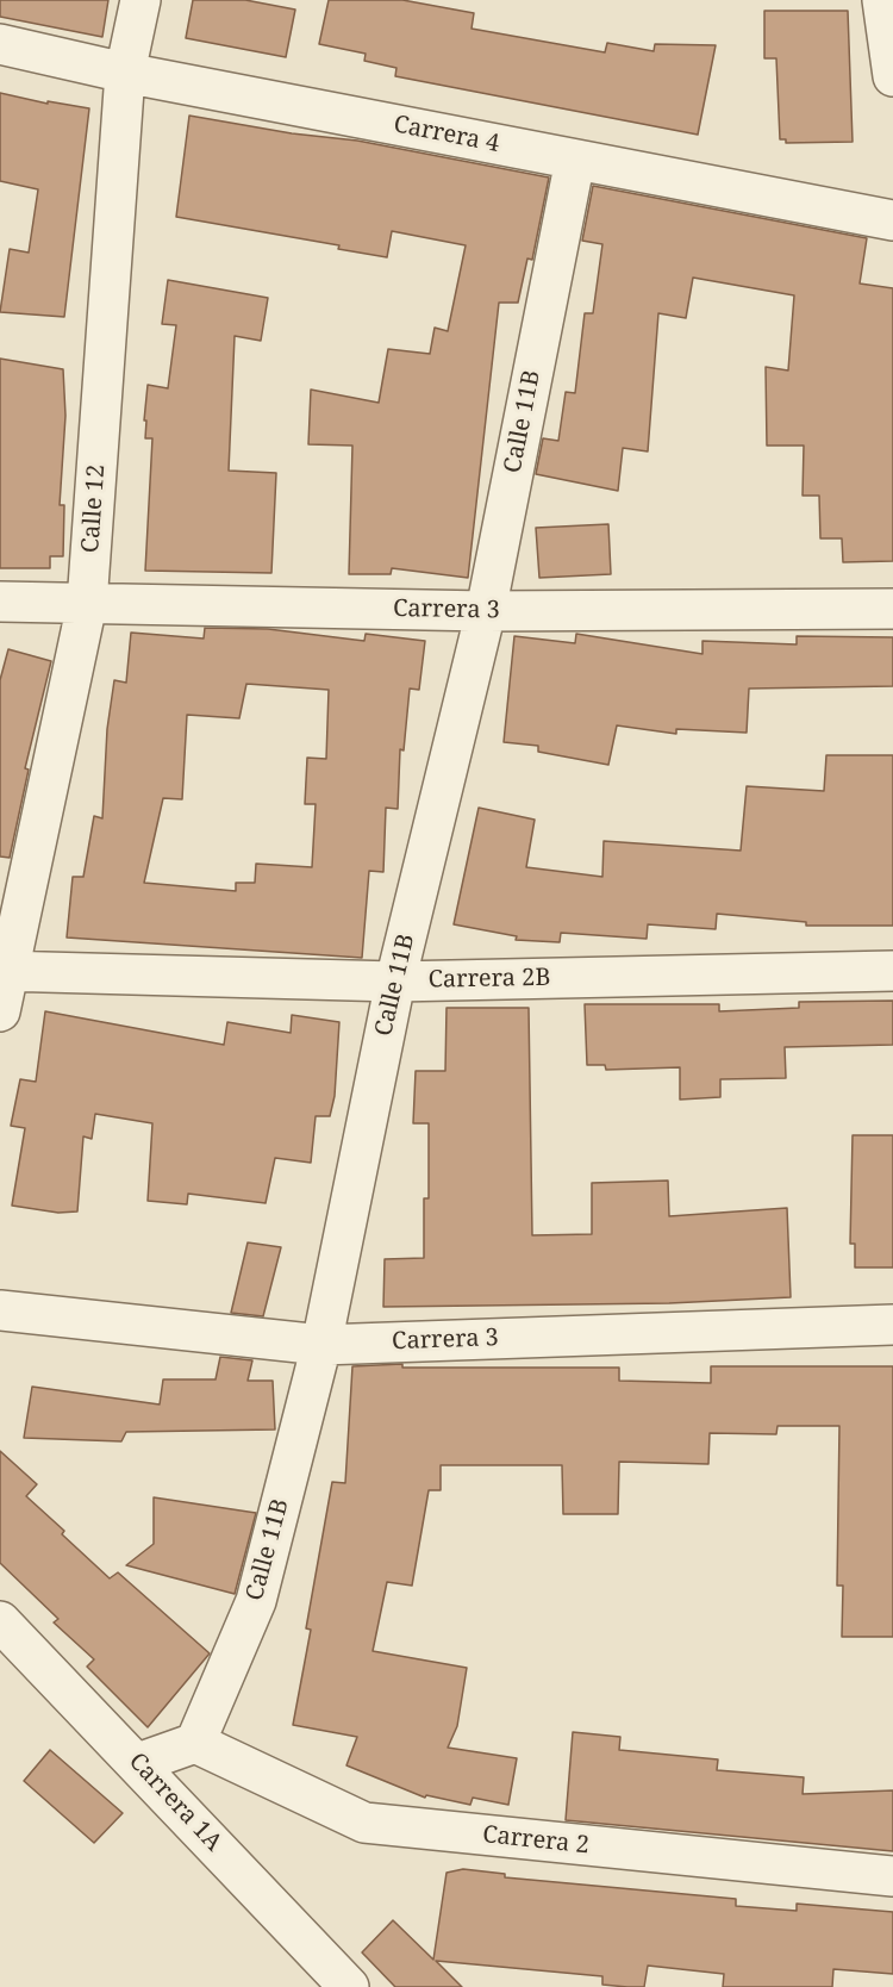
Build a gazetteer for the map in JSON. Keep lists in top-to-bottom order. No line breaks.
{"streets":{"street":["Carrera 4","Calle 11B","Calle 12","Carrera 3","Carrera 2B","Carrera 1A","Carrera 2"]},"crossings":[["Carrera 4","Calle 11B"],["Carrera 4","Calle 12"],["Calle 11B","Carrera 3"],["Calle 11B","Carrera 2B"],["Calle 11B","Carrera 2"],["Calle 12","Carrera 3"],["Calle 12","Carrera 2B"]]}
